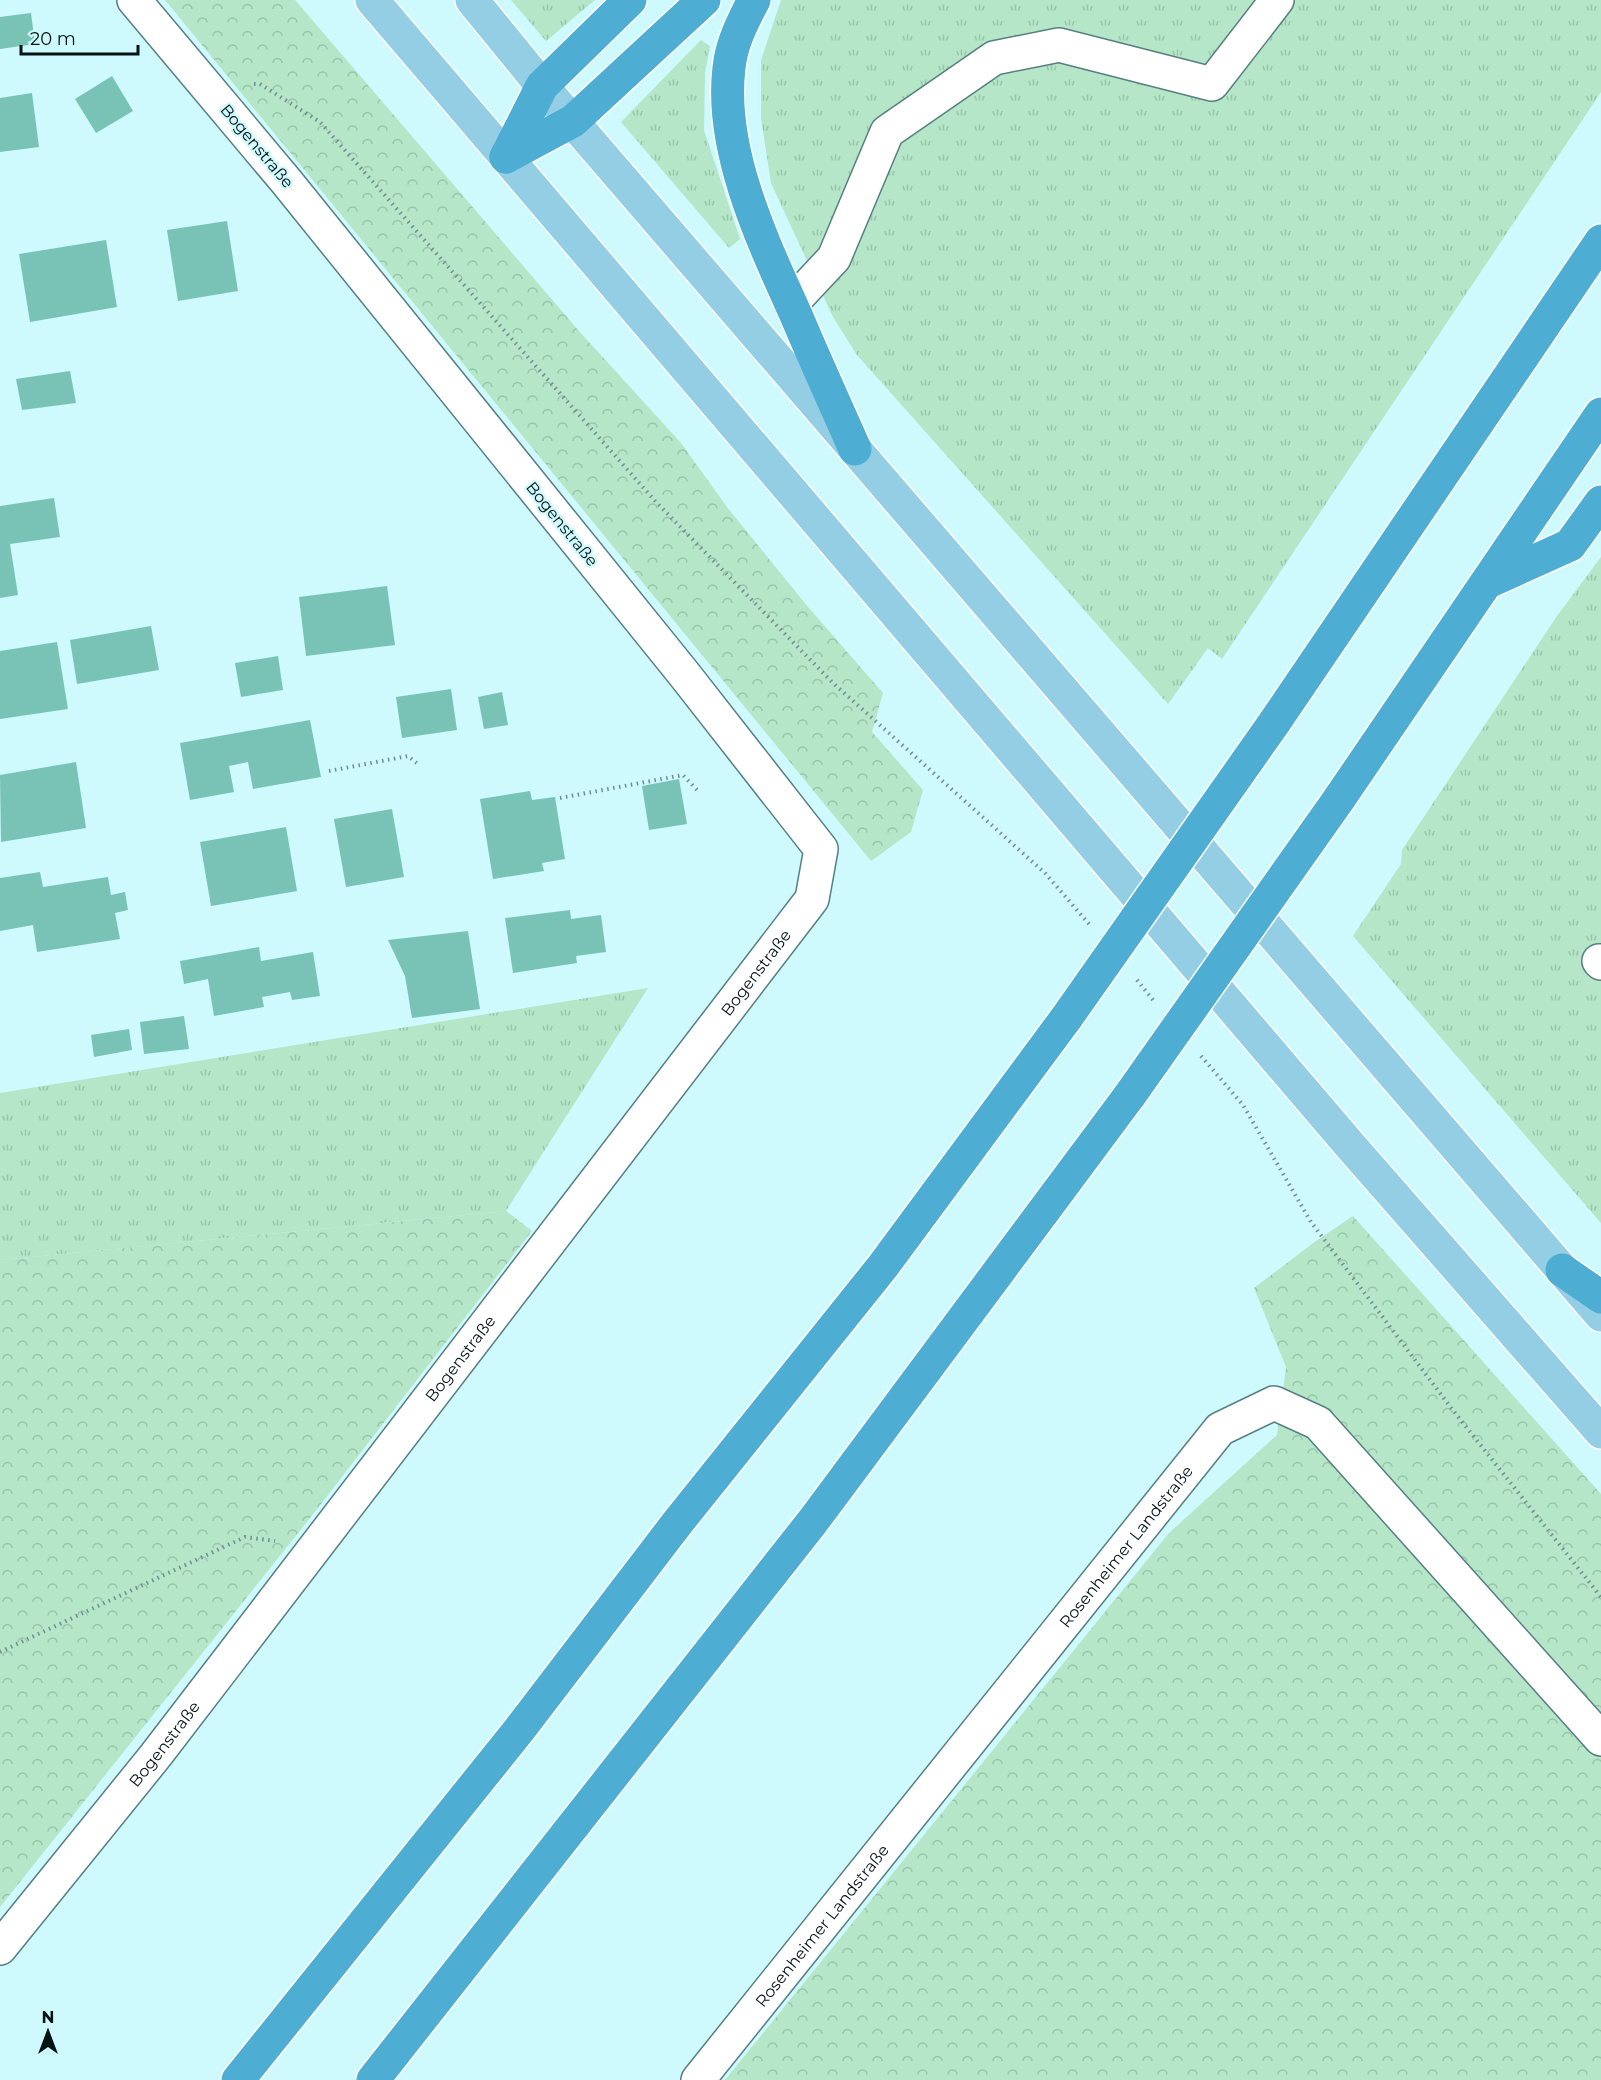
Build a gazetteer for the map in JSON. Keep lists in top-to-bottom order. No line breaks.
{"streets":{"street":["Bogenstraße","Rosenheimer Landstraße"]},"scale_bar":"20 m","north":"top"}
